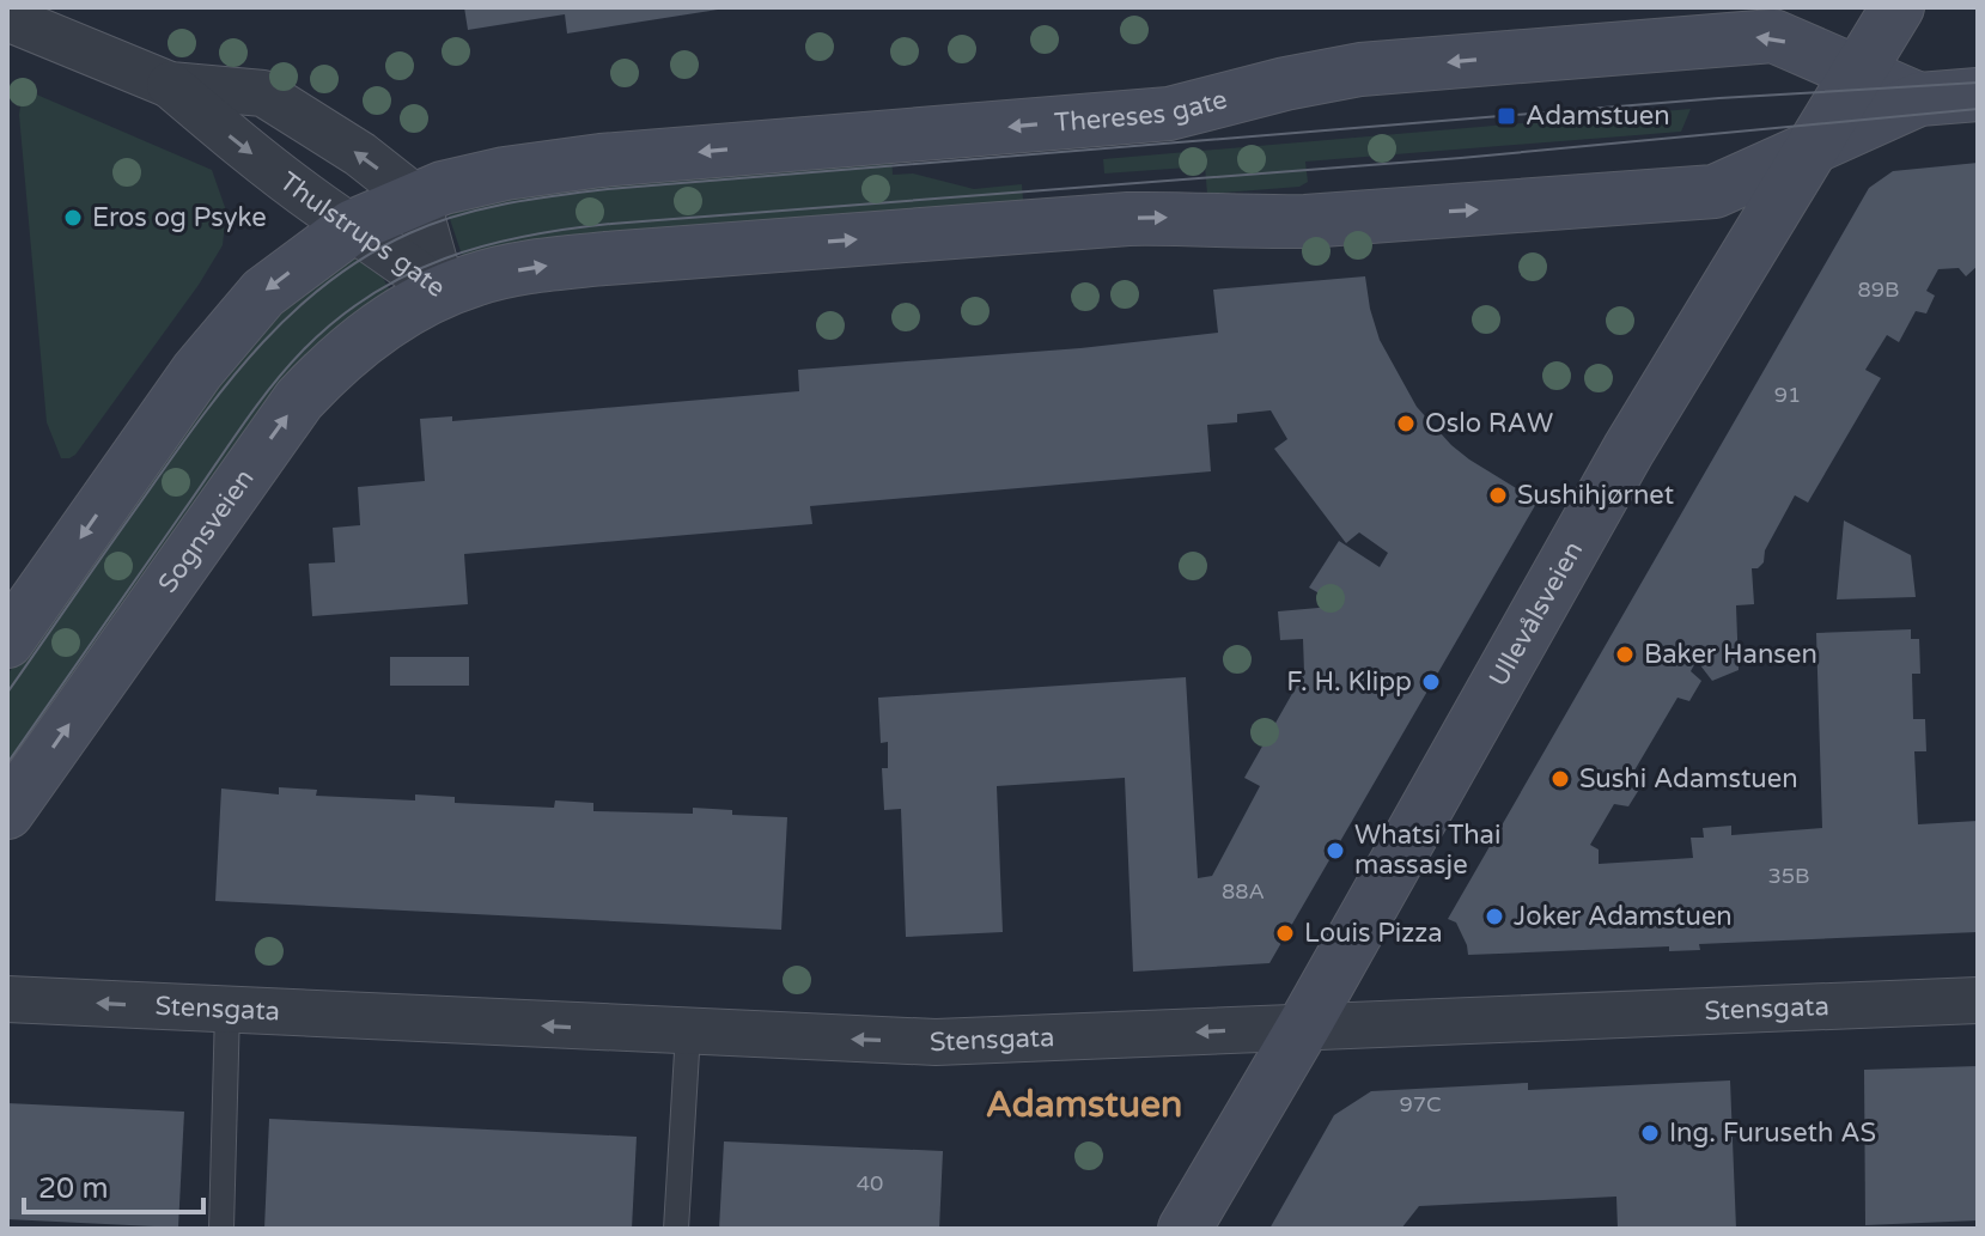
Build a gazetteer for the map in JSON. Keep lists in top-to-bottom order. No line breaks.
{"streets":{"main road":["Thereses gate","Sognsveien","Ullevålsveien"],"street":["Thulstrups gate","Stensgata"]},"crossings":[["Thereses gate","Thulstrups gate"],["Thereses gate","Sognsveien"],["Thereses gate","Ullevålsveien"],["Thulstrups gate","Sognsveien"],["Ullevålsveien","Stensgata"]],"one_way":["Stensgata"],"districts":["Adamstuen"],"places":{"transit":["Adamstuen"],"other":["Eros og Psyke","Oslo RAW","Sushihjørnet","Baker Hansen","F. H. Klipp","Sushi Adamstuen","Whatsi Thai massasje","Joker Adamstuen","Louis Pizza","Ing. Furuseth AS"]},"house_numbers":["89B","91","35B","88A","97C","40"],"scale_bar":"20 m"}
